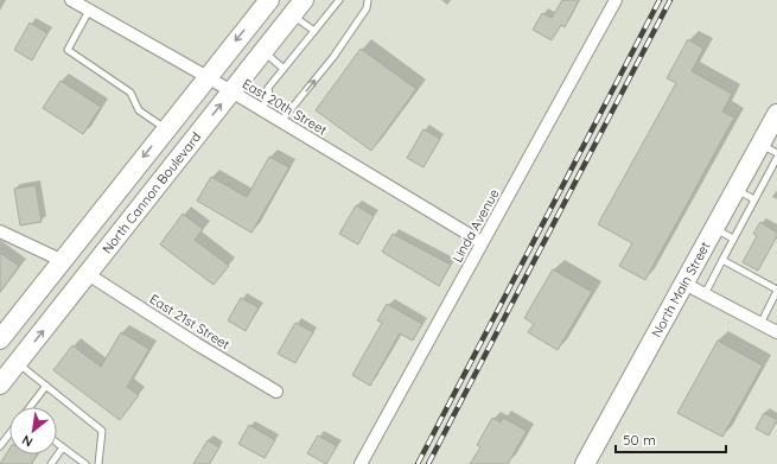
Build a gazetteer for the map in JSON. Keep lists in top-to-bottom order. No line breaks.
{"streets":{"main road":["North Cannon Boulevard","North Main Street"],"street":["East 20th Street","Linda Avenue","East 21st Street"]},"crossings":[["East 20th Street","North Cannon Boulevard"],["East 20th Street","Linda Avenue"],["North Cannon Boulevard","East 21st Street"]],"scale_bar":"50 m","north":"bottom left"}
